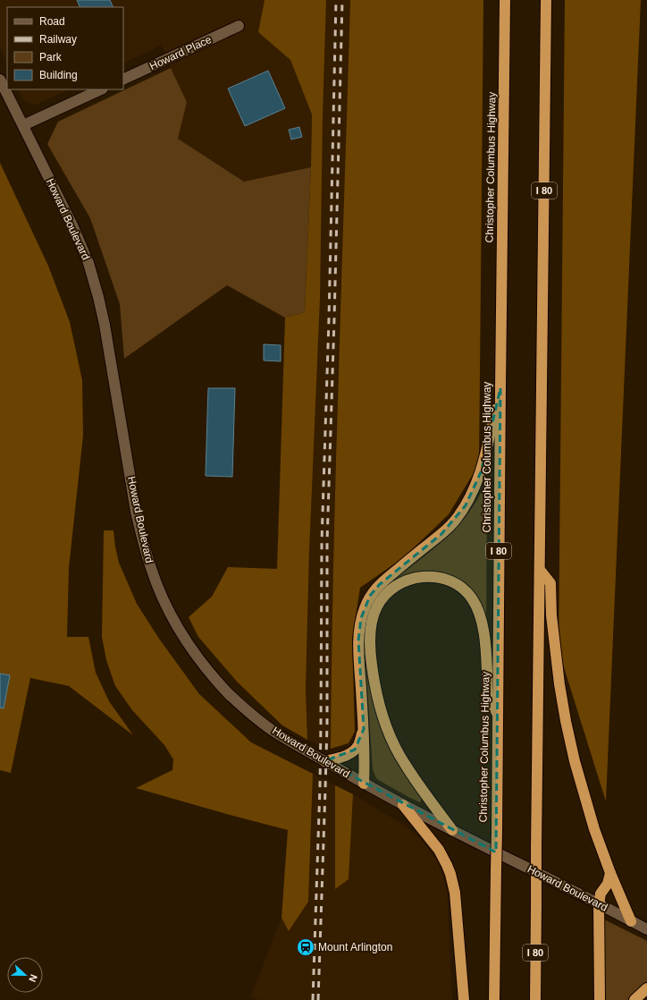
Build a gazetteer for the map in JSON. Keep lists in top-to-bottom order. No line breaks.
{"streets":{"highway":["Christopher Columbus Highway","I 80"],"main road":["Howard Place","Howard Boulevard"]},"places":{"station":["Mount Arlington"]},"legend":["Road","Railway","Park","Building"],"north":"right"}
